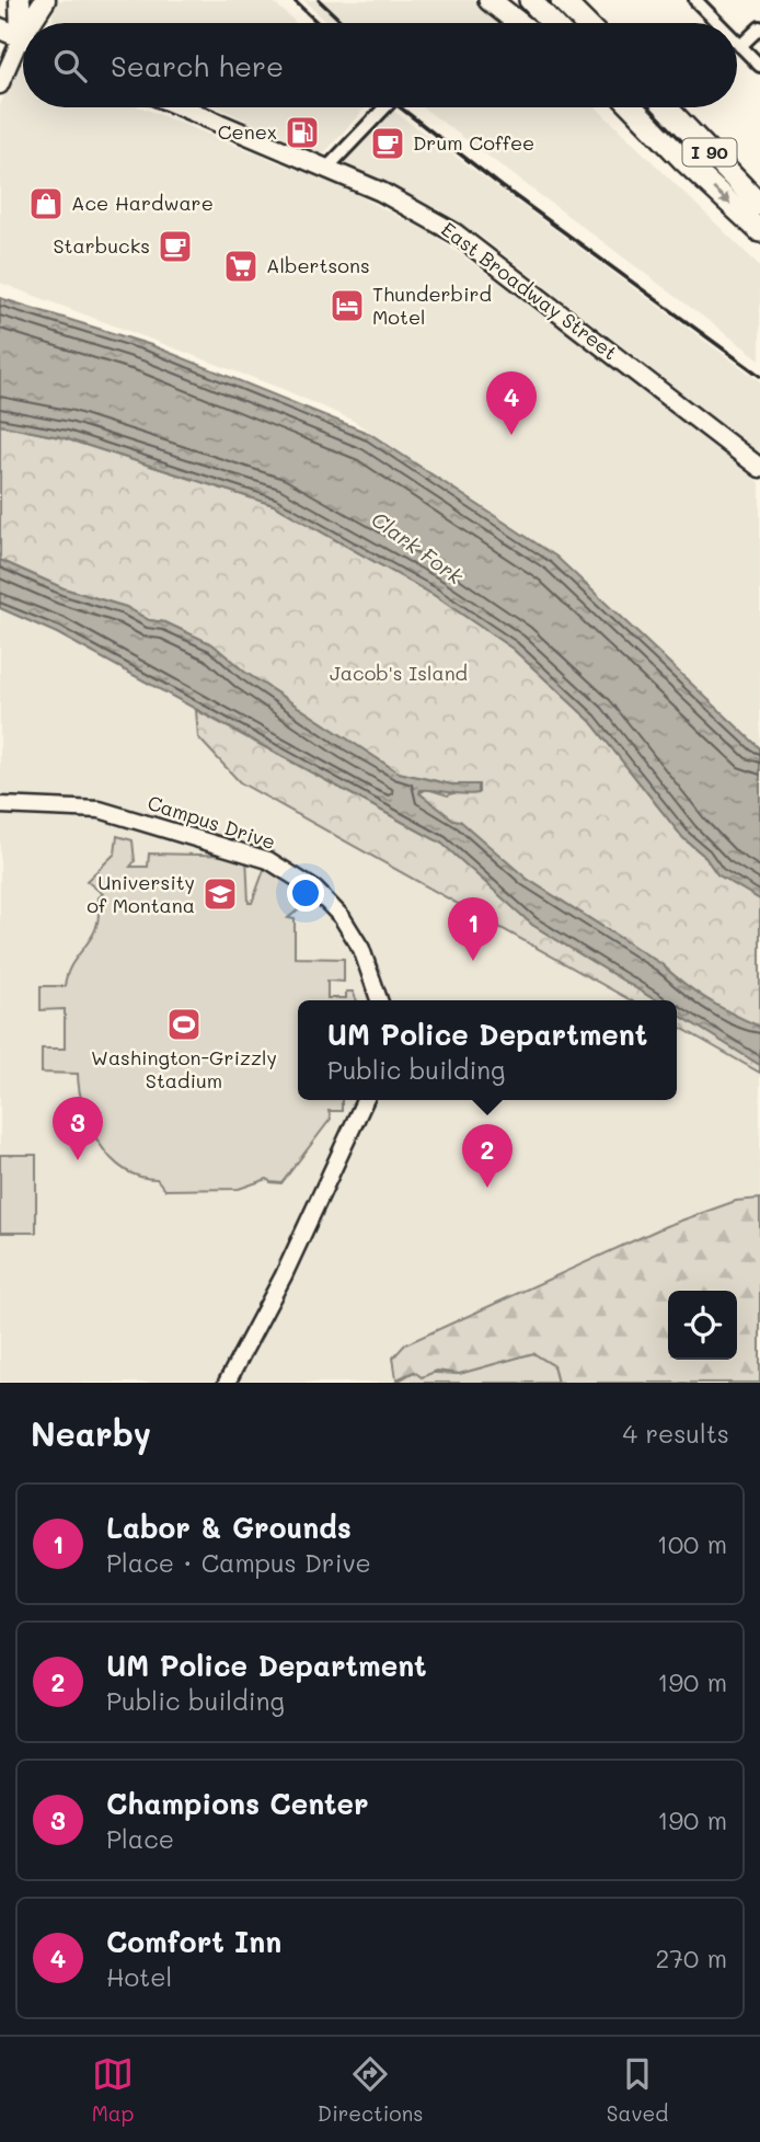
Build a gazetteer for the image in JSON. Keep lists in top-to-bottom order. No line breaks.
{"streets":{"highway":["I 90"],"main road":["East Broadway Street"],"street":["Campus Drive"]},"water":["Clark Fork"],"parks":["Jacob's Island"],"places":{"fuel station":["Cenex"],"cafe":["Drum Coffee","Starbucks"],"shop":["Ace Hardware"],"supermarket":["Albertsons"],"hotel":["Thunderbird Motel"],"school or university":["University of Montana"],"sports":["Washington-Grizzly Stadium"]},"page":{"search":"Search here","pins":["4","1","3","2"],"popup":["UM Police Department","Public building"],"heading":["Nearby","4 results"],"list":[{"mark":"1","name":"Labor & Grounds","note":"Place · Campus Drive","value":"100 m"},{"mark":"2","name":"UM Police Department","note":"Public building","value":"190 m"},{"mark":"3","name":"Champions Center","note":"Place","value":"190 m"},{"mark":"4","name":"Comfort Inn","note":"Hotel","value":"270 m"}],"nav":["Map","Directions","Saved"]}}
